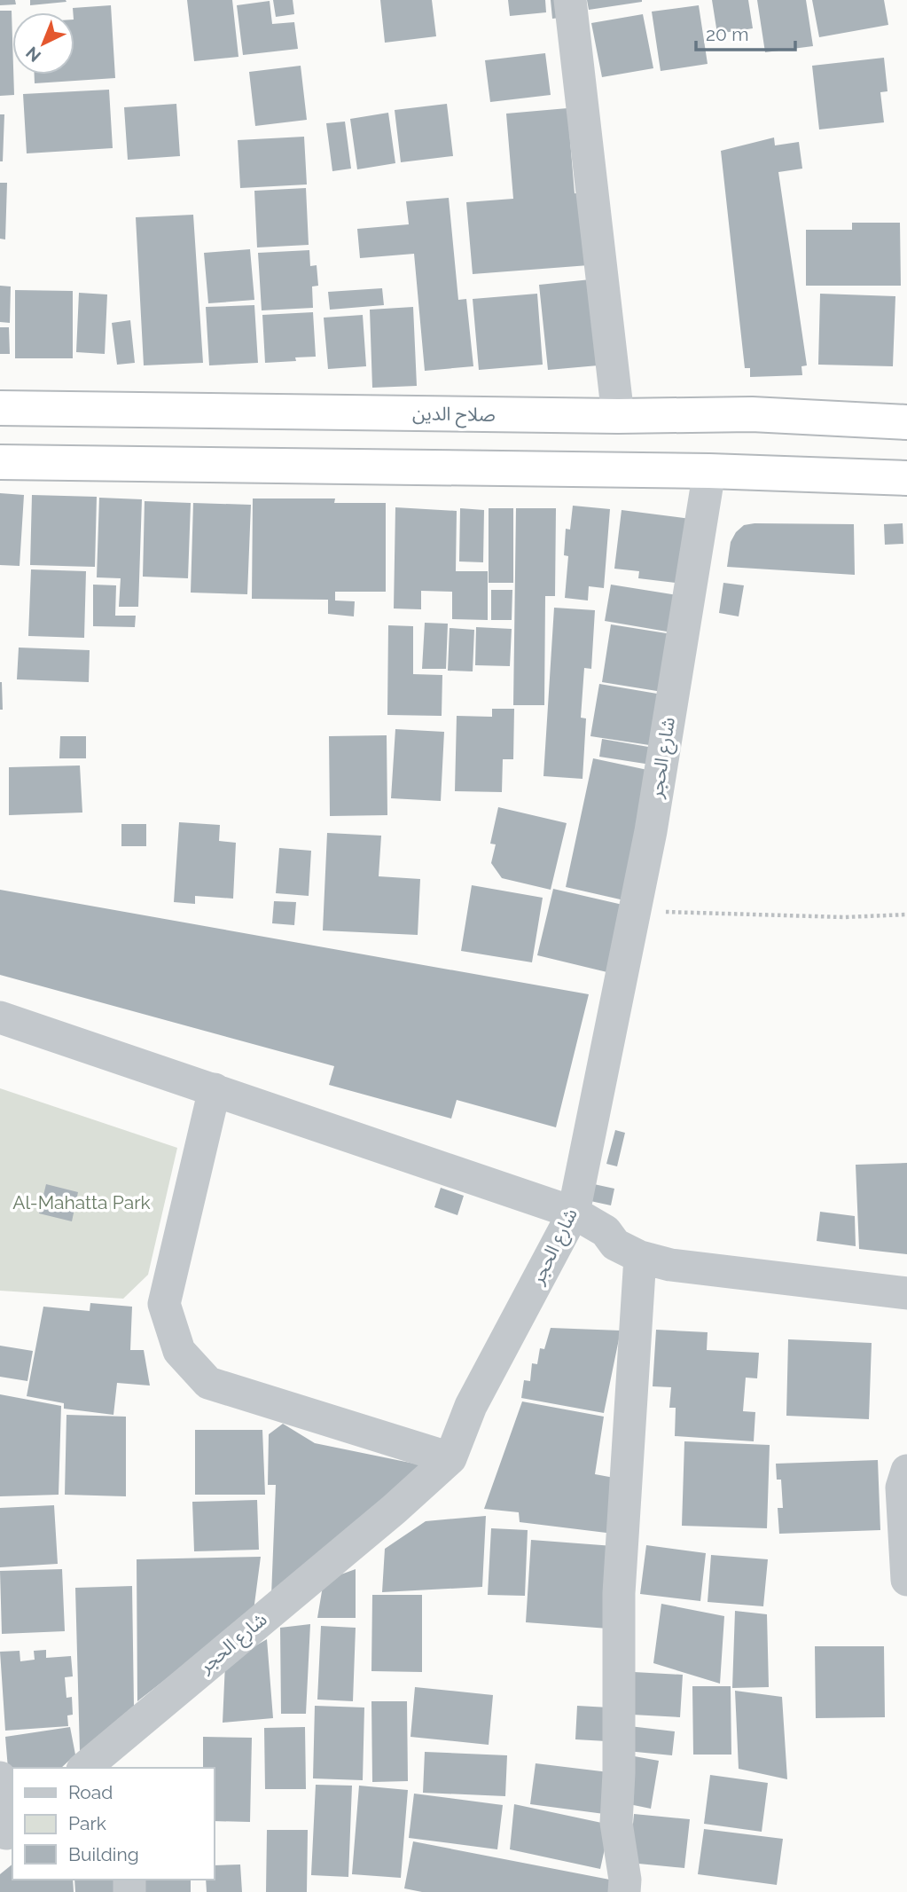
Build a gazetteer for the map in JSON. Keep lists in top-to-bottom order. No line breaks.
{"streets":{"highway":["صلاح الدين"],"street":["شارع الحجر"]},"parks":["Al-Mahatta Park"],"legend":["Road","Park","Building"],"scale_bar":"20 m","north":"bottom left"}
